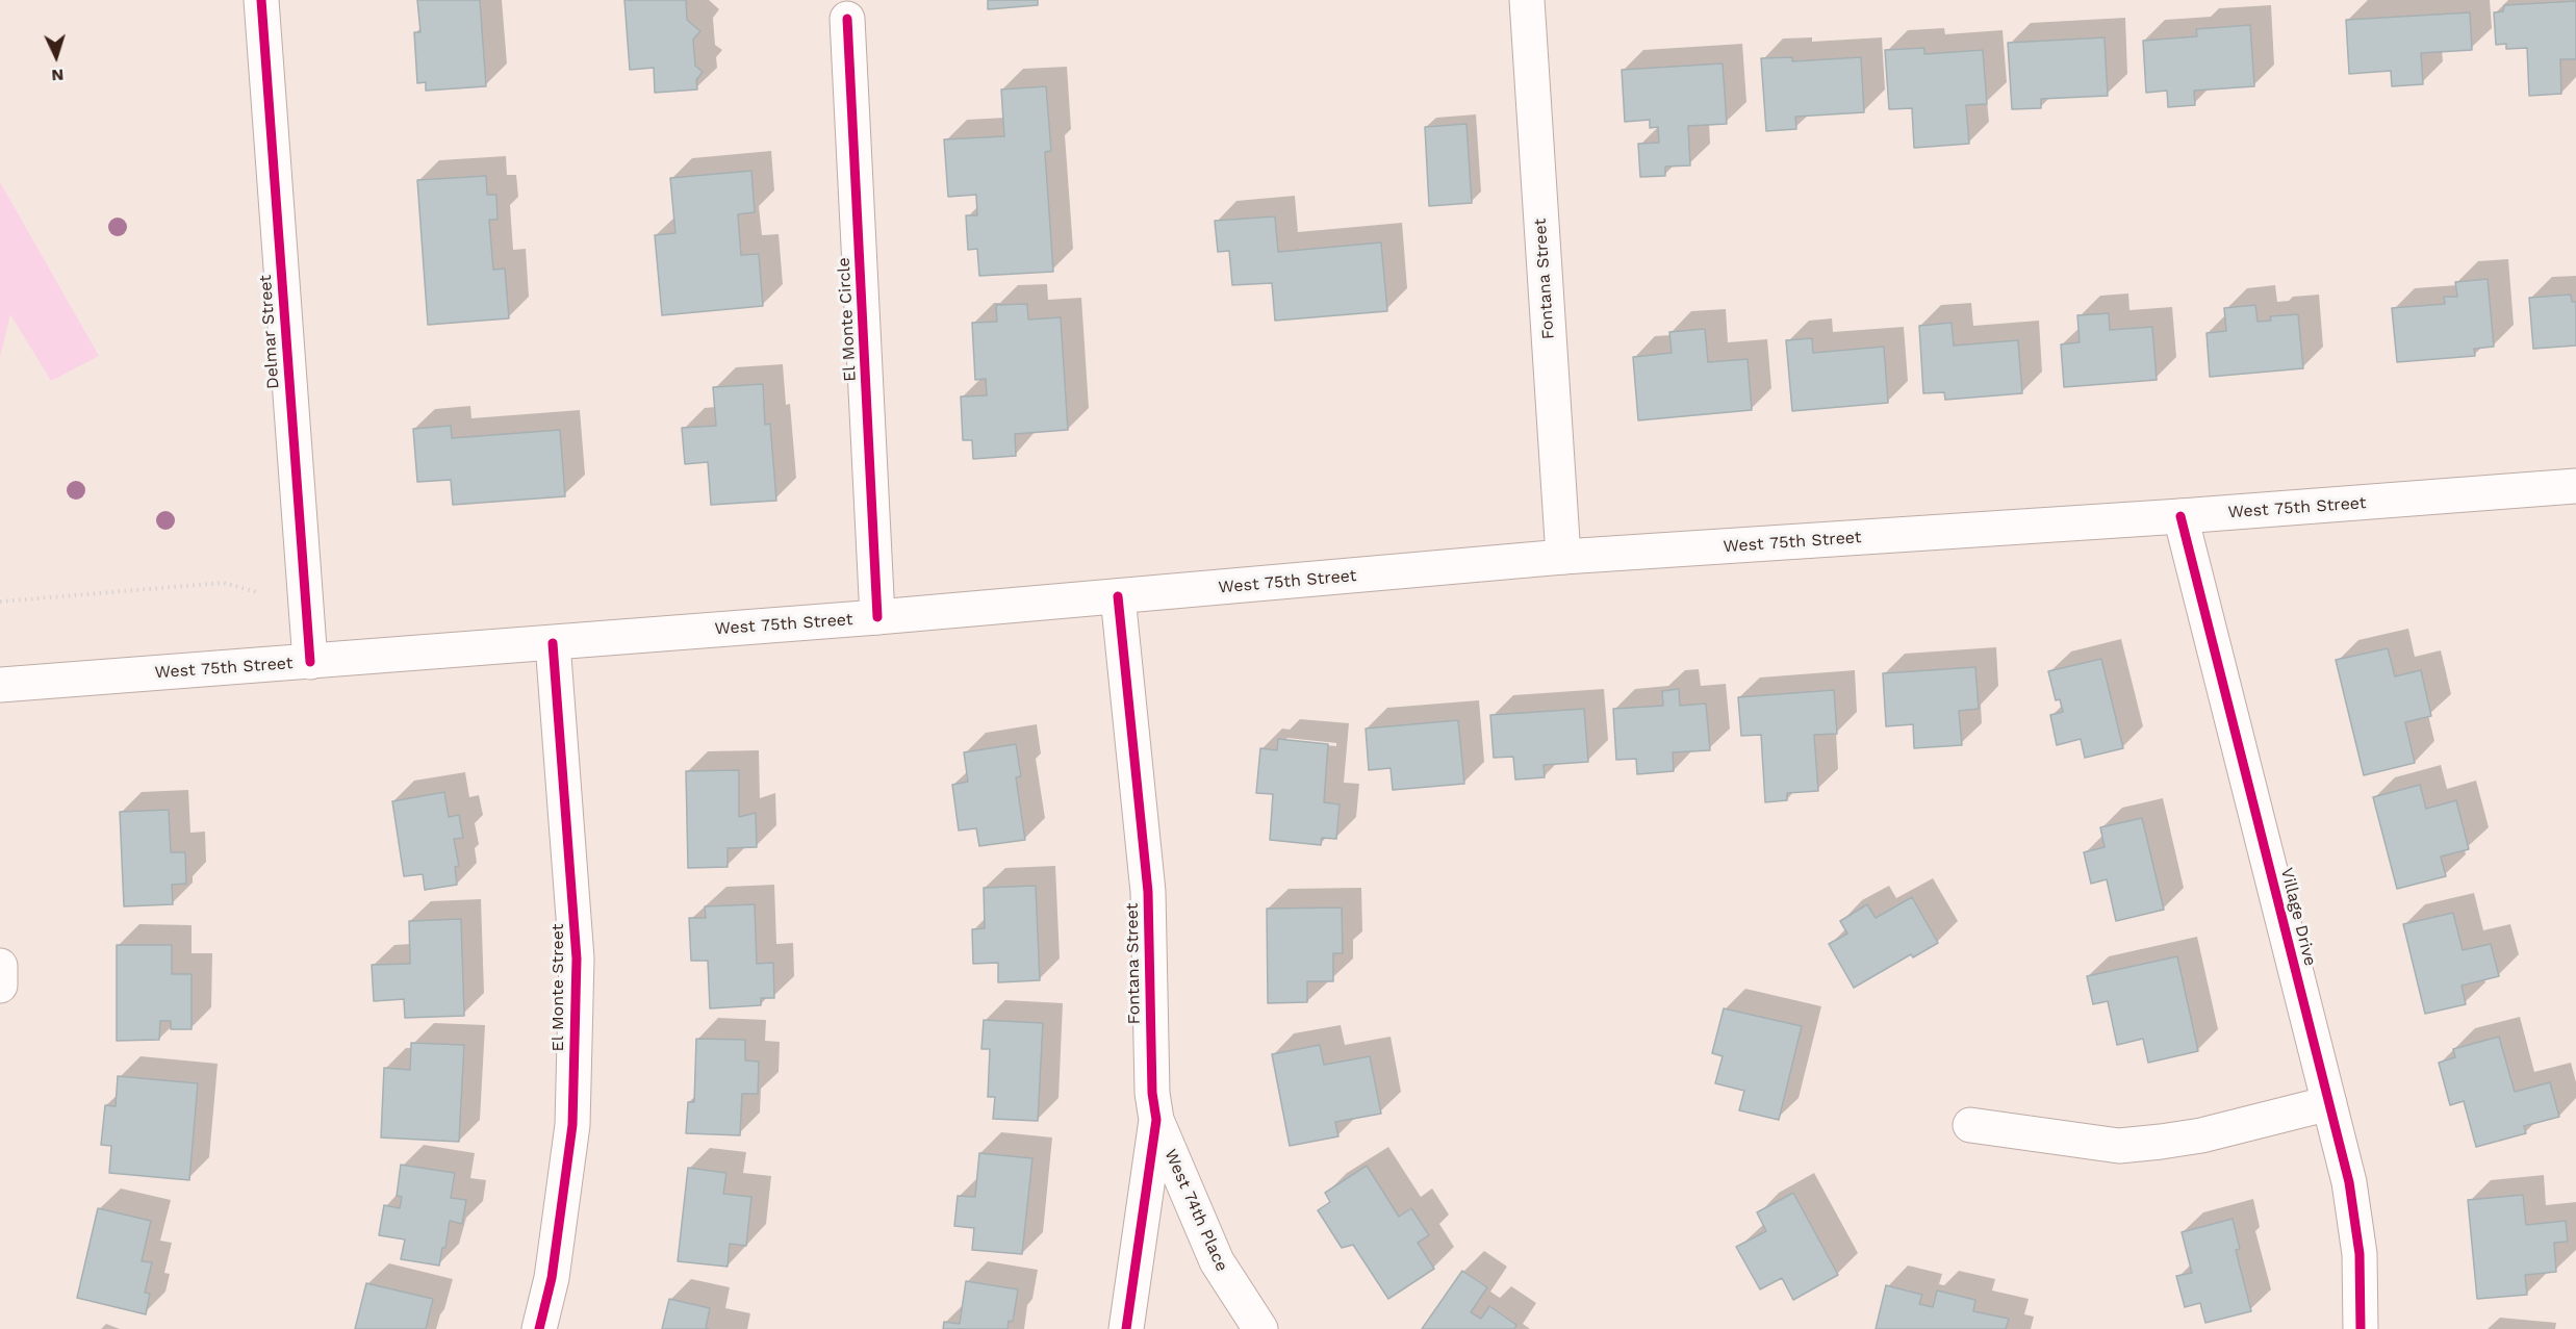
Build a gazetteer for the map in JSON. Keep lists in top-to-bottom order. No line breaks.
{"streets":{"street":["Fontana Street","El Monte Circle","Delmar Street","West 75th Street","Village Drive","El Monte Street","West 74th Place"]},"crossings":[["Fontana Street","West 75th Street"],["Fontana Street","West 74th Place"],["El Monte Circle","West 75th Street"],["Delmar Street","West 75th Street"],["West 75th Street","Village Drive"],["West 75th Street","El Monte Street"]],"north":"bottom"}
